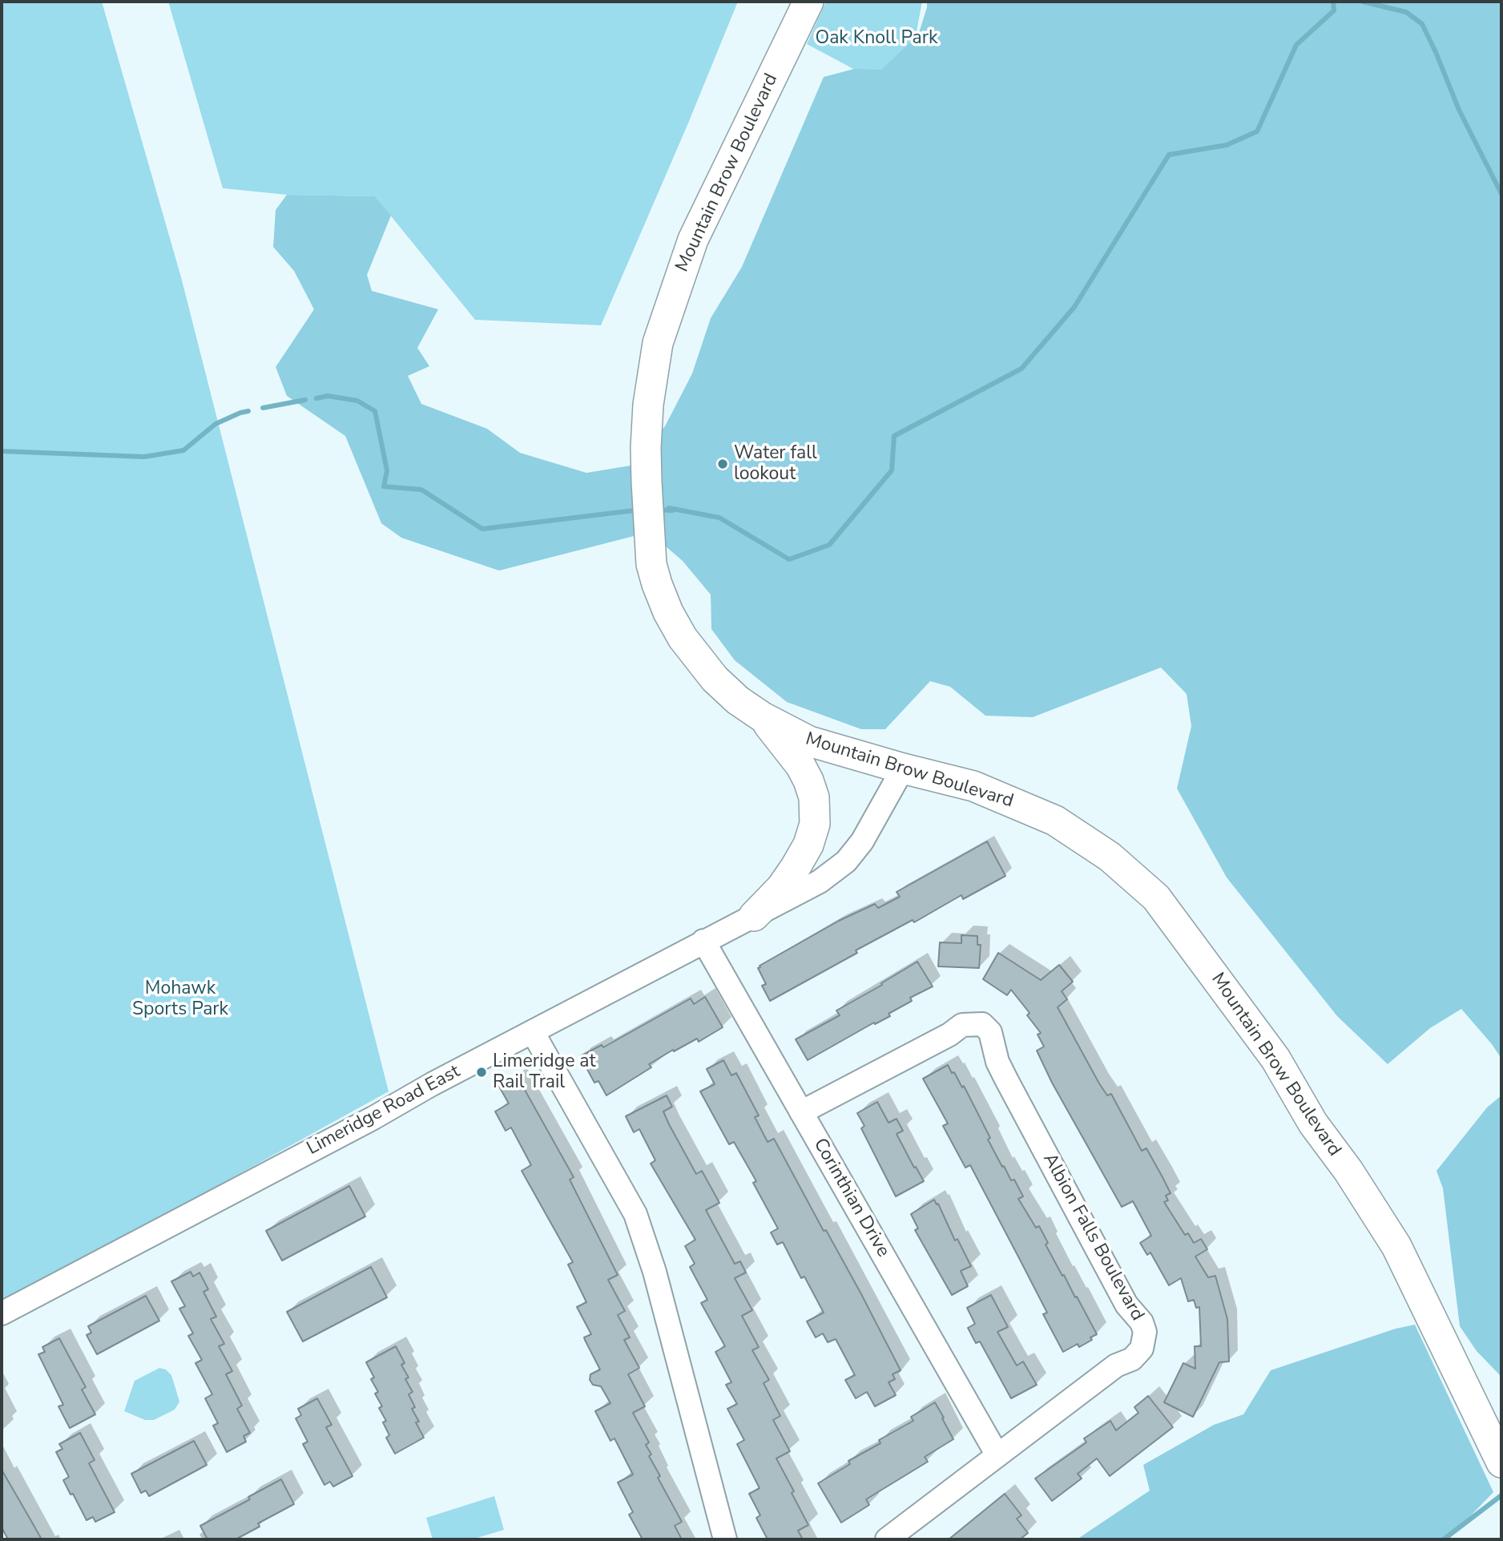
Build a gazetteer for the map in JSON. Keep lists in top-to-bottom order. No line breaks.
{"streets":{"main road":["Mountain Brow Boulevard"],"street":["Limeridge Road East","Corinthian Drive","Albion Falls Boulevard"]},"crossings":[["Mountain Brow Boulevard","Limeridge Road East"],["Limeridge Road East","Corinthian Drive"],["Corinthian Drive","Albion Falls Boulevard"]],"parks":["Oak Knoll Park","Mohawk Sports Park"],"places":["Water fall lookout","Limeridge at Rail Trail"]}
